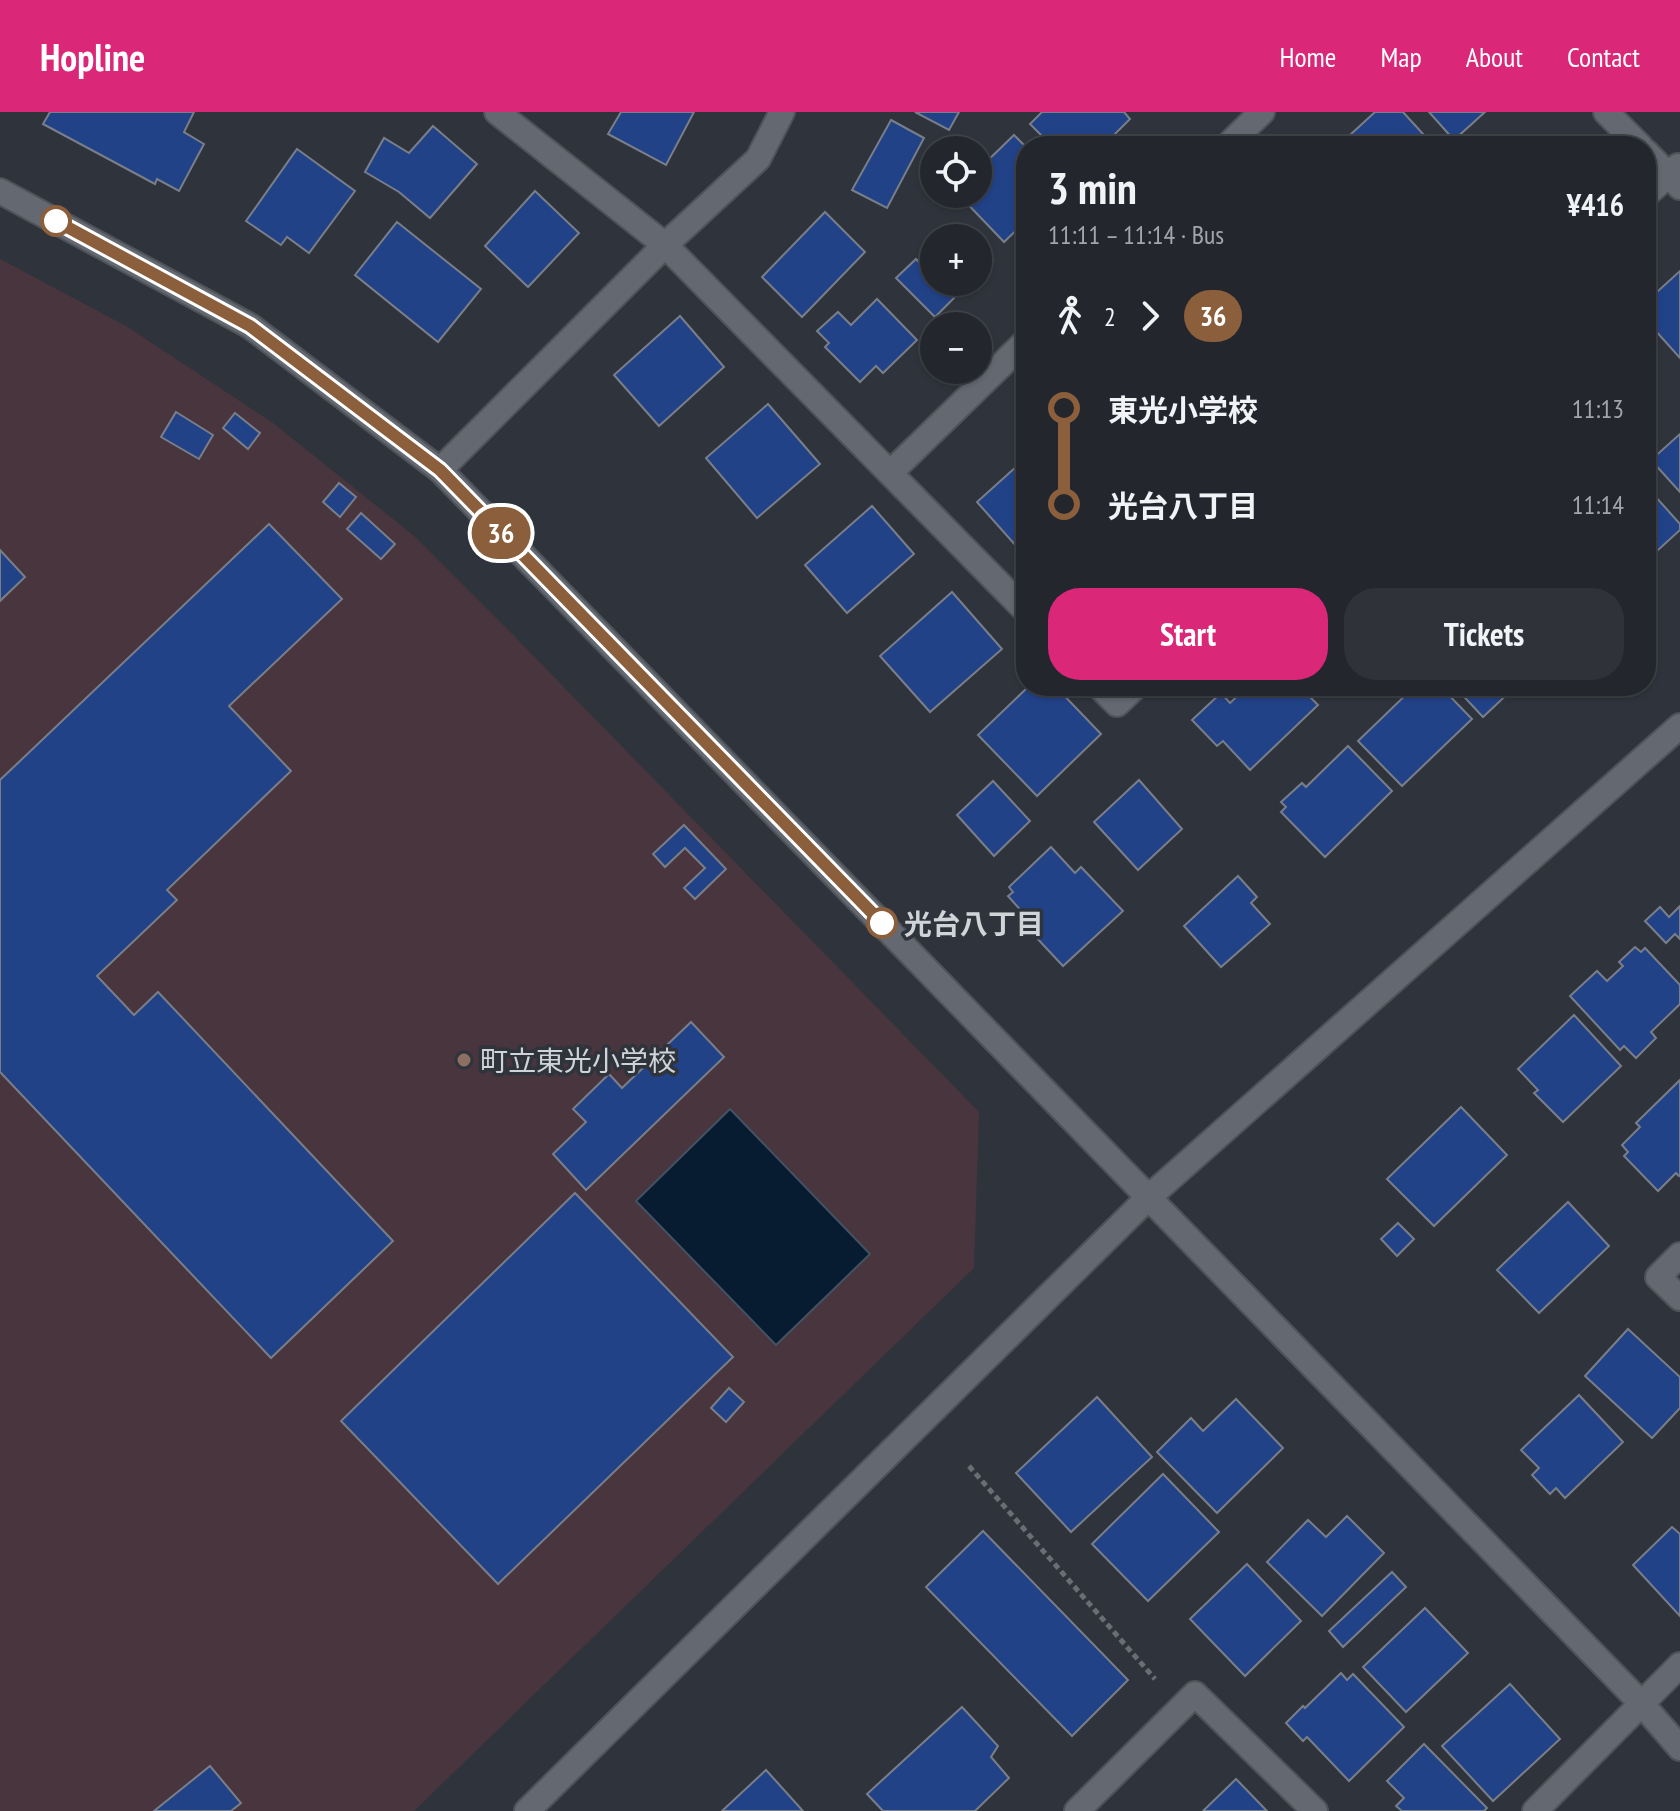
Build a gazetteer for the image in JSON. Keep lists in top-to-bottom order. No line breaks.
{"places":["光台八丁目","町立東光小学校"],"lines":["bus line 36"],"page":{"header":"Hopline","nav":["Home","Map","About","Contact"],"on_map":"36","map_buttons":["+","−"],"heading":["3 min","11:11 – 11:14 · Bus","¥416"],"legs":["2","36"],"list":[{"name":"東光小学校","value":"11:13"},{"name":"光台八丁目","value":"11:14"}],"buttons":["Start","Tickets"]}}
